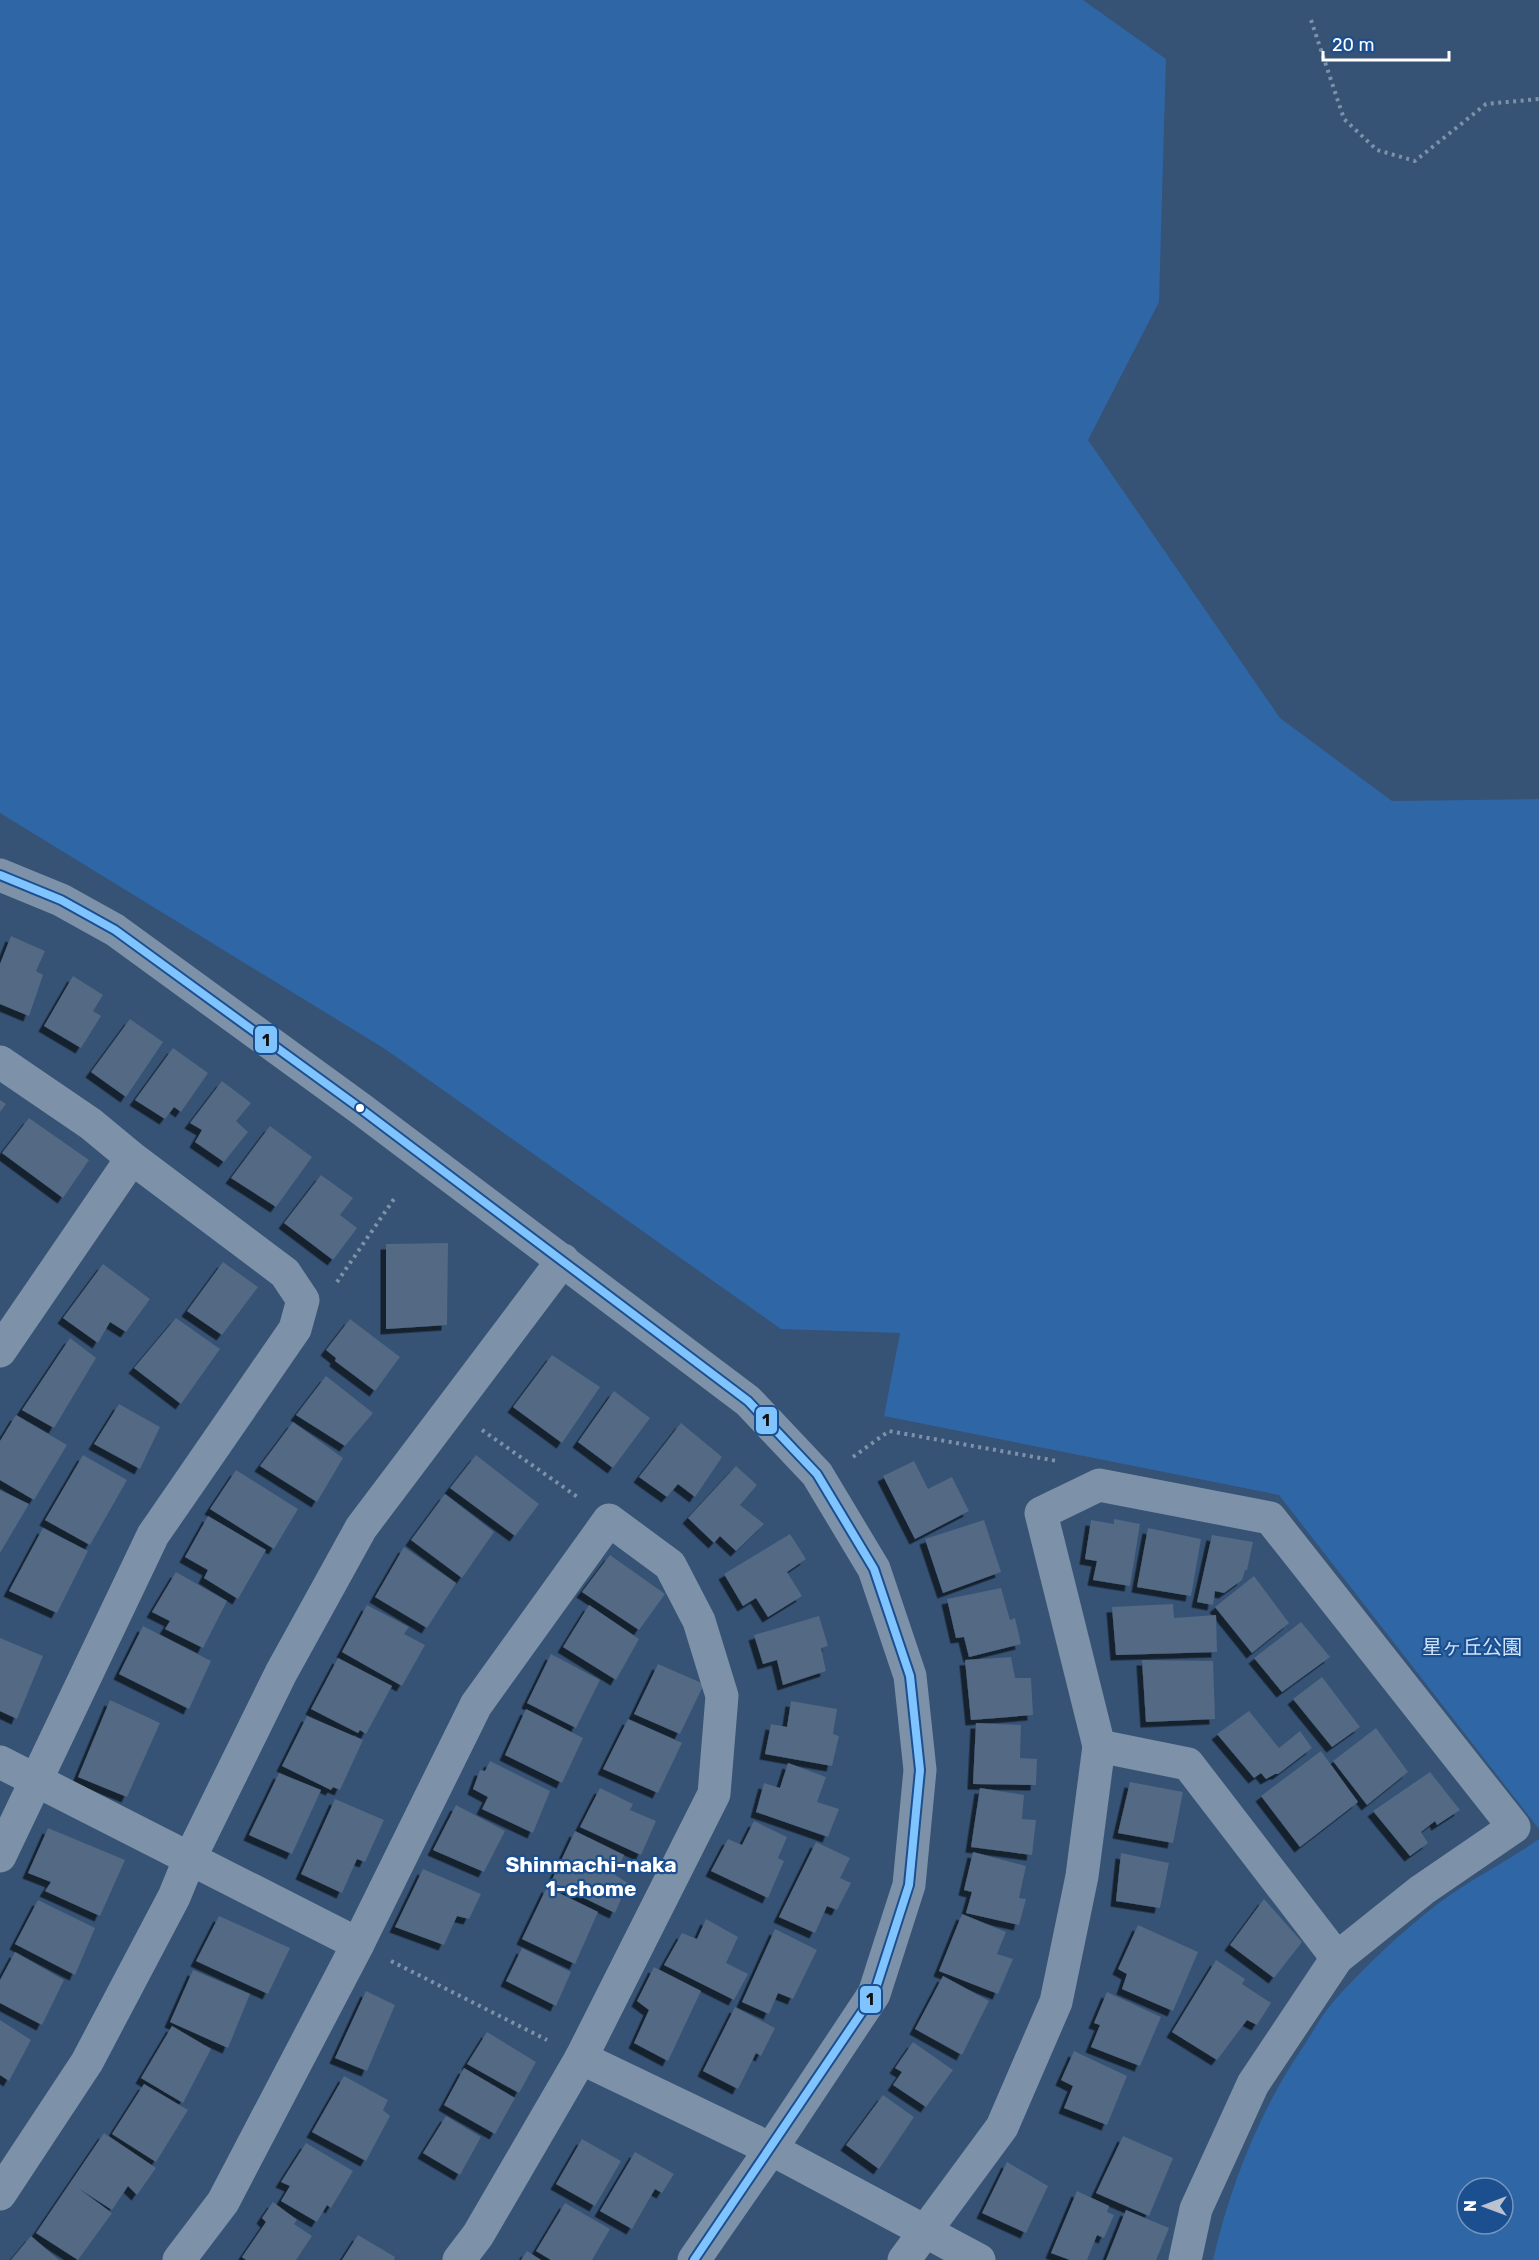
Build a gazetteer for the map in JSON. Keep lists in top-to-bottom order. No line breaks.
{"districts":["Shinmachi-naka 1-chome"],"parks":["星ヶ丘公園"],"lines":["transit line 1"],"scale_bar":"20 m","north":"left"}
